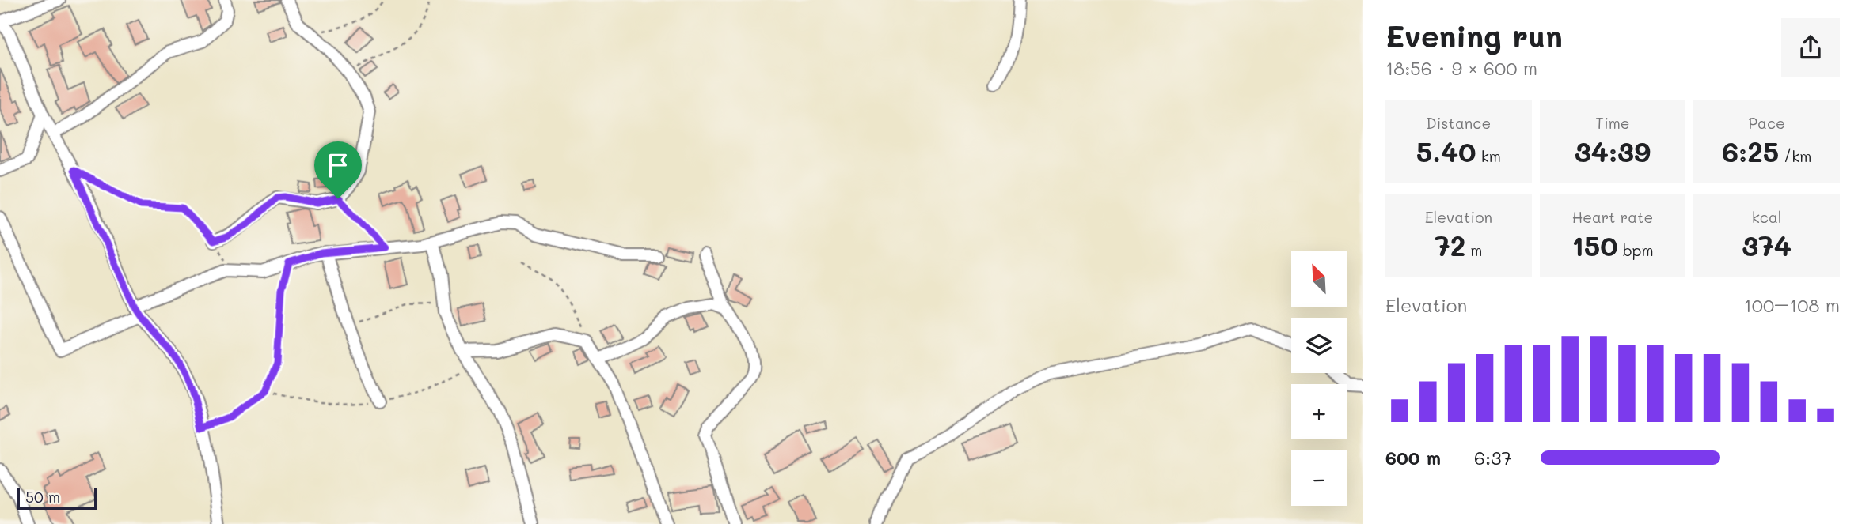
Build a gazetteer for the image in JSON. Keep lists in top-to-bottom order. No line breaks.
{"scale_bar":"50 m","north":"top left","page":{"heading":["Evening run","18:56 · 9 × 600 m"],"stats":[["Distance","5.40 km"],["Time","34:39"],["Pace","6:25 /km"],["Elevation","72 m"],["Heart rate","150 bpm"],["kcal","374"]],"map_buttons":["+","−"],"chart":["Elevation","100–108 m"],"list":[{"name":"600 m","note":"6:37"}],"scale":"50 m"}}
